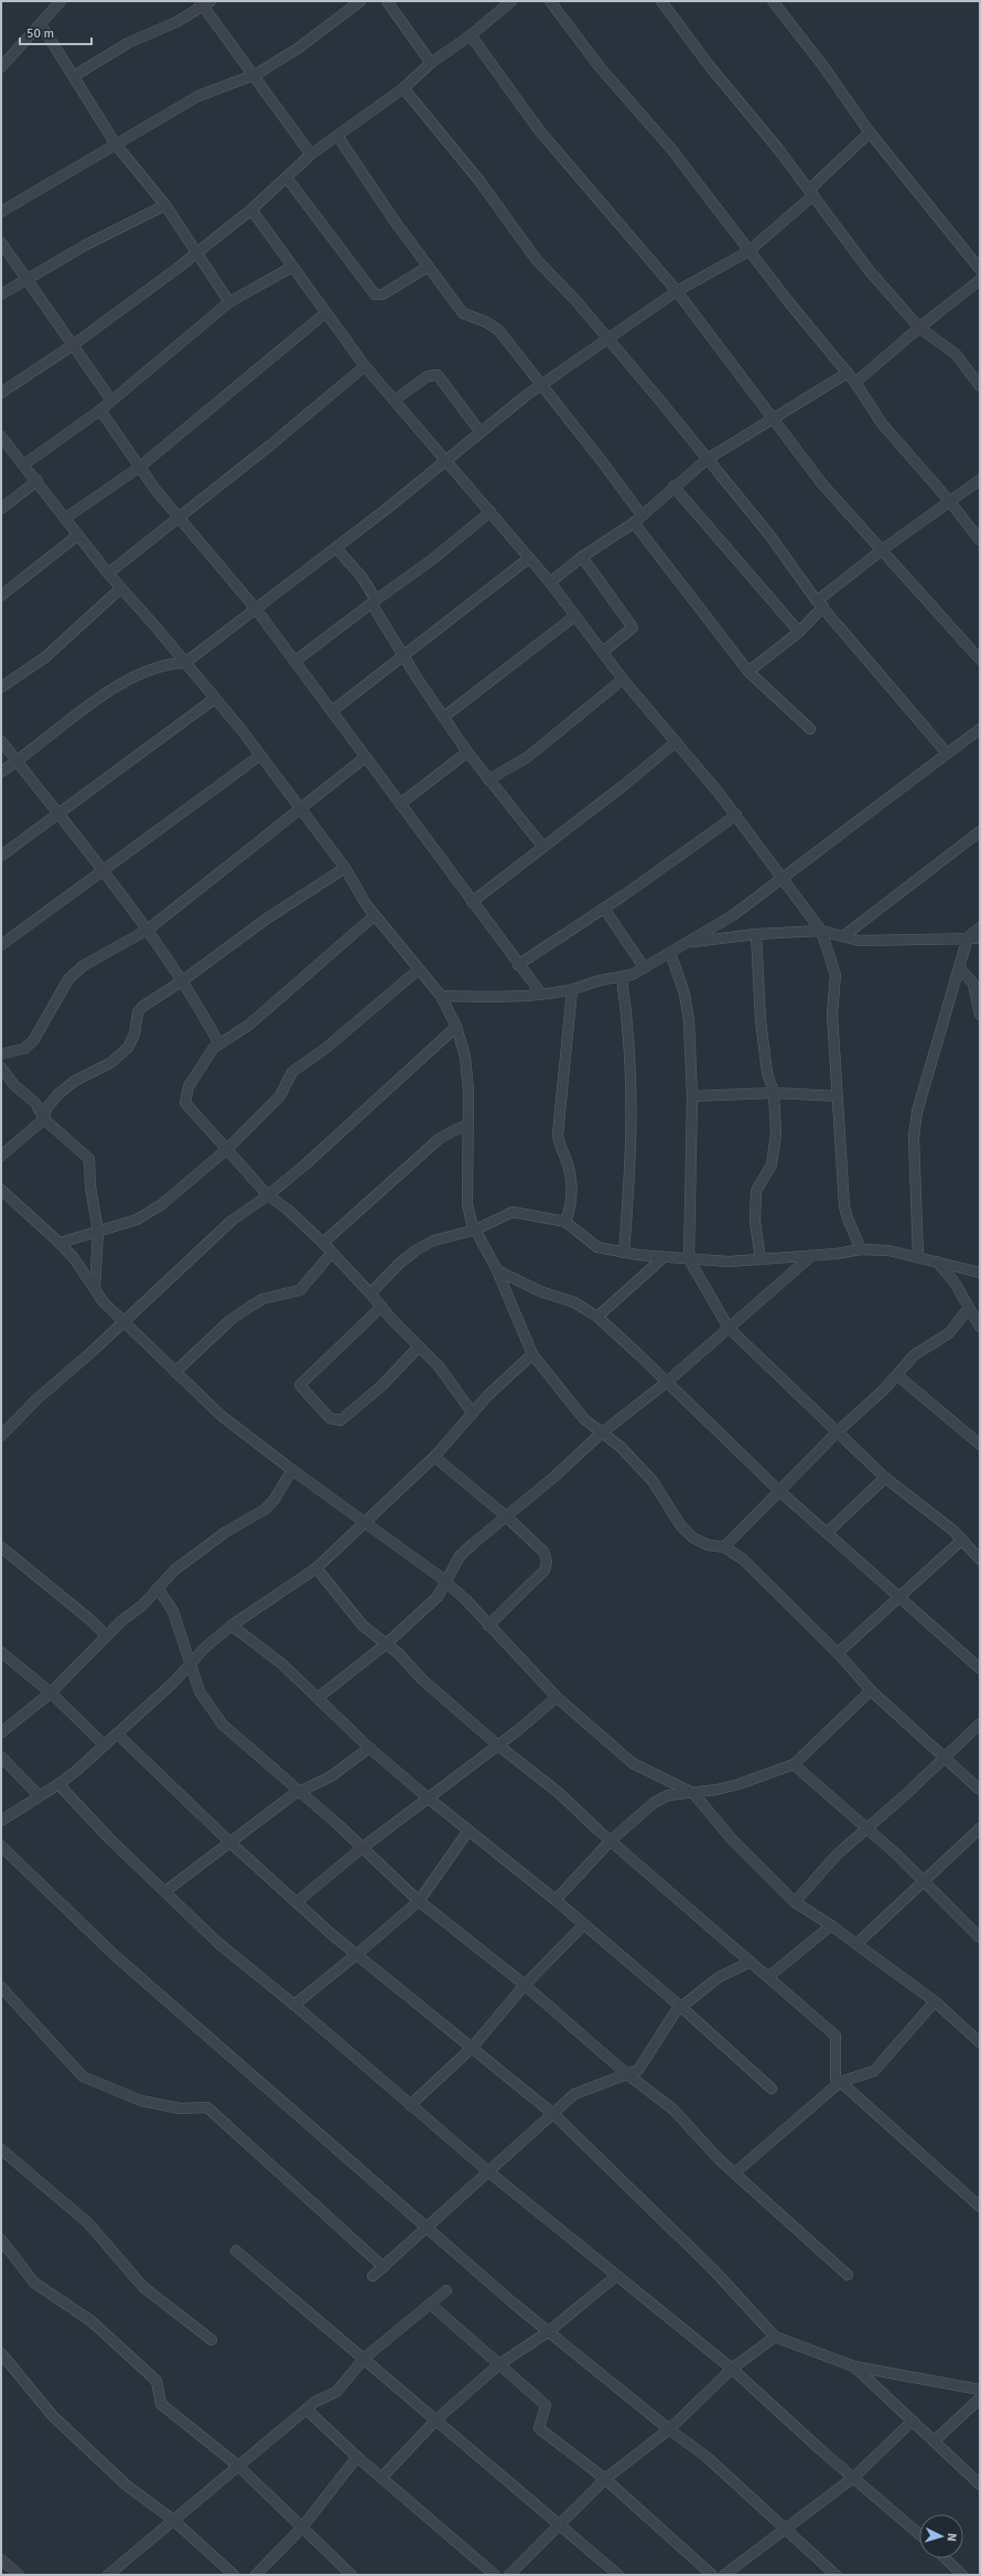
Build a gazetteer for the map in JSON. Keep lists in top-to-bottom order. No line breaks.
{"scale_bar":"50 m","north":"right"}
